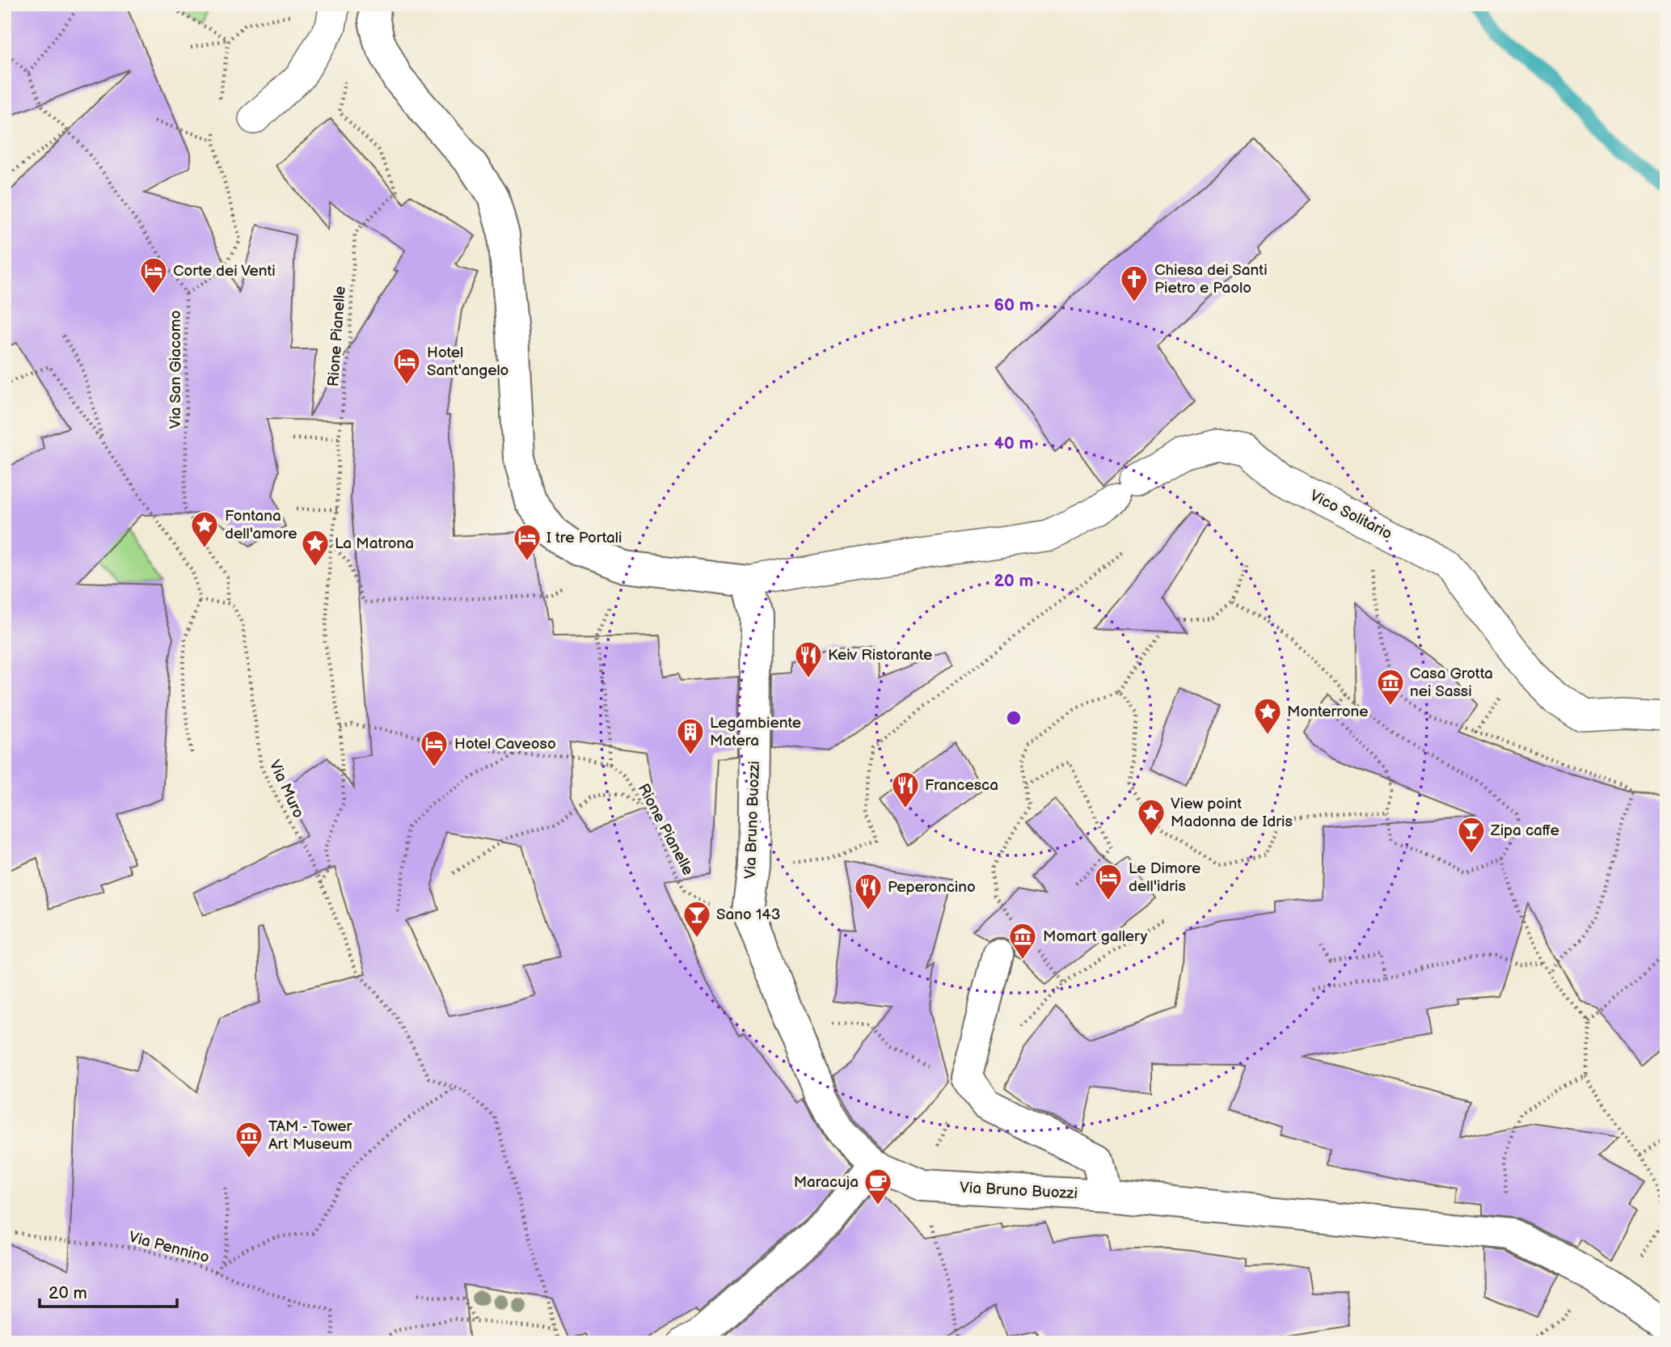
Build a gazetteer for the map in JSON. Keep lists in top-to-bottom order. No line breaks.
{"streets":{"street":["Vico Solitario","Via Bruno Buozzi"],"path":["Rione Pianelle","Via San Giacomo","Via Muro","Via Pennino"]},"crossings":[["Rione Pianelle","Via Muro"],["Via San Giacomo","Via Muro"],["Vico Solitario","Via Bruno Buozzi"]],"places":{"hotel":["Corte dei Venti","Hotel Sant'angelo","I tre Portali","Hotel Caveoso","Le Dimore dell'idris"],"church":["Chiesa dei Santi Pietro e Paolo"],"place":["Fontana dell'amore","La Matrona","Monterrone","View point Madonna de Idris"],"restaurant":["Keiv Ristorante","Francesca","Peperoncino"],"museum":["Casa Grotta nei Sassi","Momart gallery","TAM - Tower Art Museum"],"building":["Legambiente Matera"],"bar":["Zipa caffe","Sano 143"],"cafe":["Maracuja"]},"scale_bar":"20 m","rings":["60 m","40 m","20 m"]}
